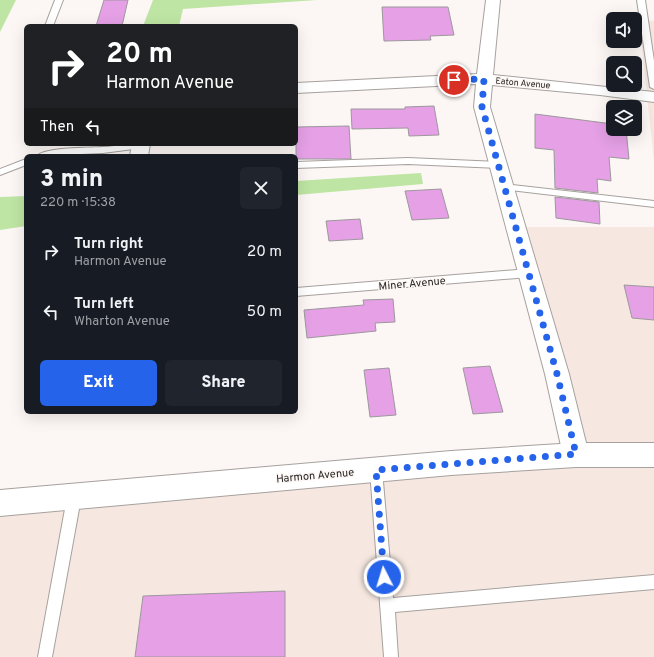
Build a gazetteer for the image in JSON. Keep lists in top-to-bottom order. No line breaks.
{"streets":{"street":["Eaton Avenue","Harmon Avenue"],"lane":["Miner Avenue"]},"page":{"turn":["20 m","Harmon Avenue"],"then":"Then","heading":["3 min","220 m · 15:38"],"list":[{"name":"Turn right","note":"Harmon Avenue","value":"20 m"},{"name":"Turn left","note":"Wharton Avenue","value":"50 m"}],"buttons":["Exit","Share"]}}
